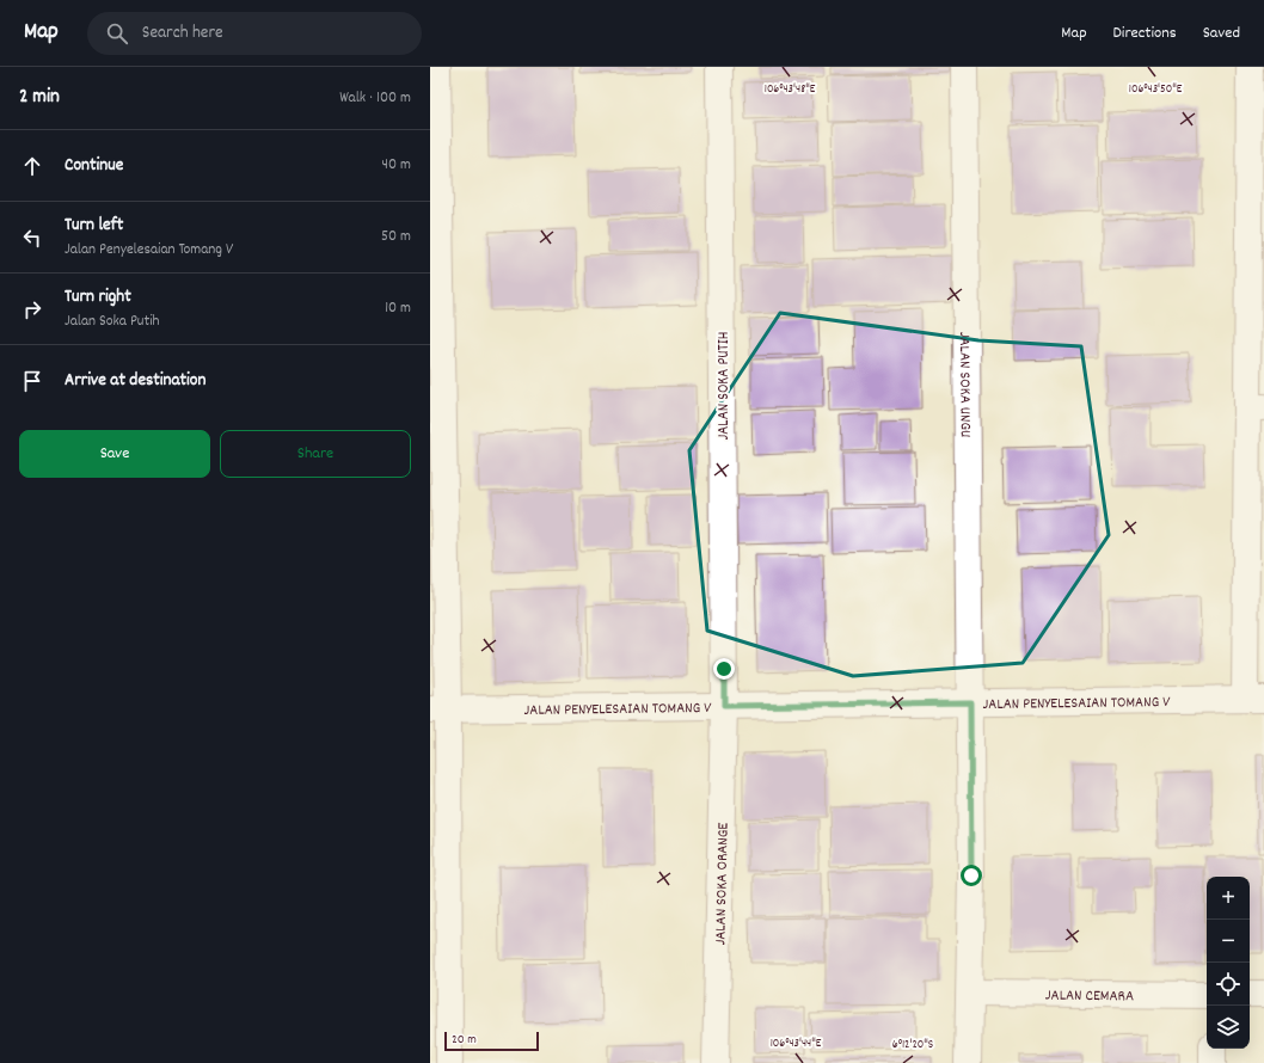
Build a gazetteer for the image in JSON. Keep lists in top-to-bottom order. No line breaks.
{"streets":{"street":["JALAN SOKA UNGU","JALAN SOKA PUTIH","JALAN PENYELESAIAN TOMANG V","JALAN SOKA ORANGE","JALAN CEMARA"]},"crossings":[["JALAN SOKA UNGU","JALAN PENYELESAIAN TOMANG V"],["JALAN SOKA UNGU","JALAN CEMARA"],["JALAN SOKA PUTIH","JALAN PENYELESAIAN TOMANG V"],["JALAN SOKA PUTIH","JALAN SOKA ORANGE"],["JALAN PENYELESAIAN TOMANG V","JALAN SOKA ORANGE"]],"scale_bar":"20 m","page":{"header":"Map","search":"Search here","nav":["Map","Directions","Saved"],"heading":["2 min","Walk · 100 m"],"list":[["Continue","40 m"],["Turn left","Jalan Penyelesaian Tomang V","50 m"],["Turn right","Jalan Soka Putih","10 m"],"Arrive at destination"],"buttons":["Save","Share"],"map_buttons":["+","−"],"scale":"20 m"},"coordinates":["106°43'48\"E","106°43'50\"E","106°43'44\"E","6°12'20\"S"]}
